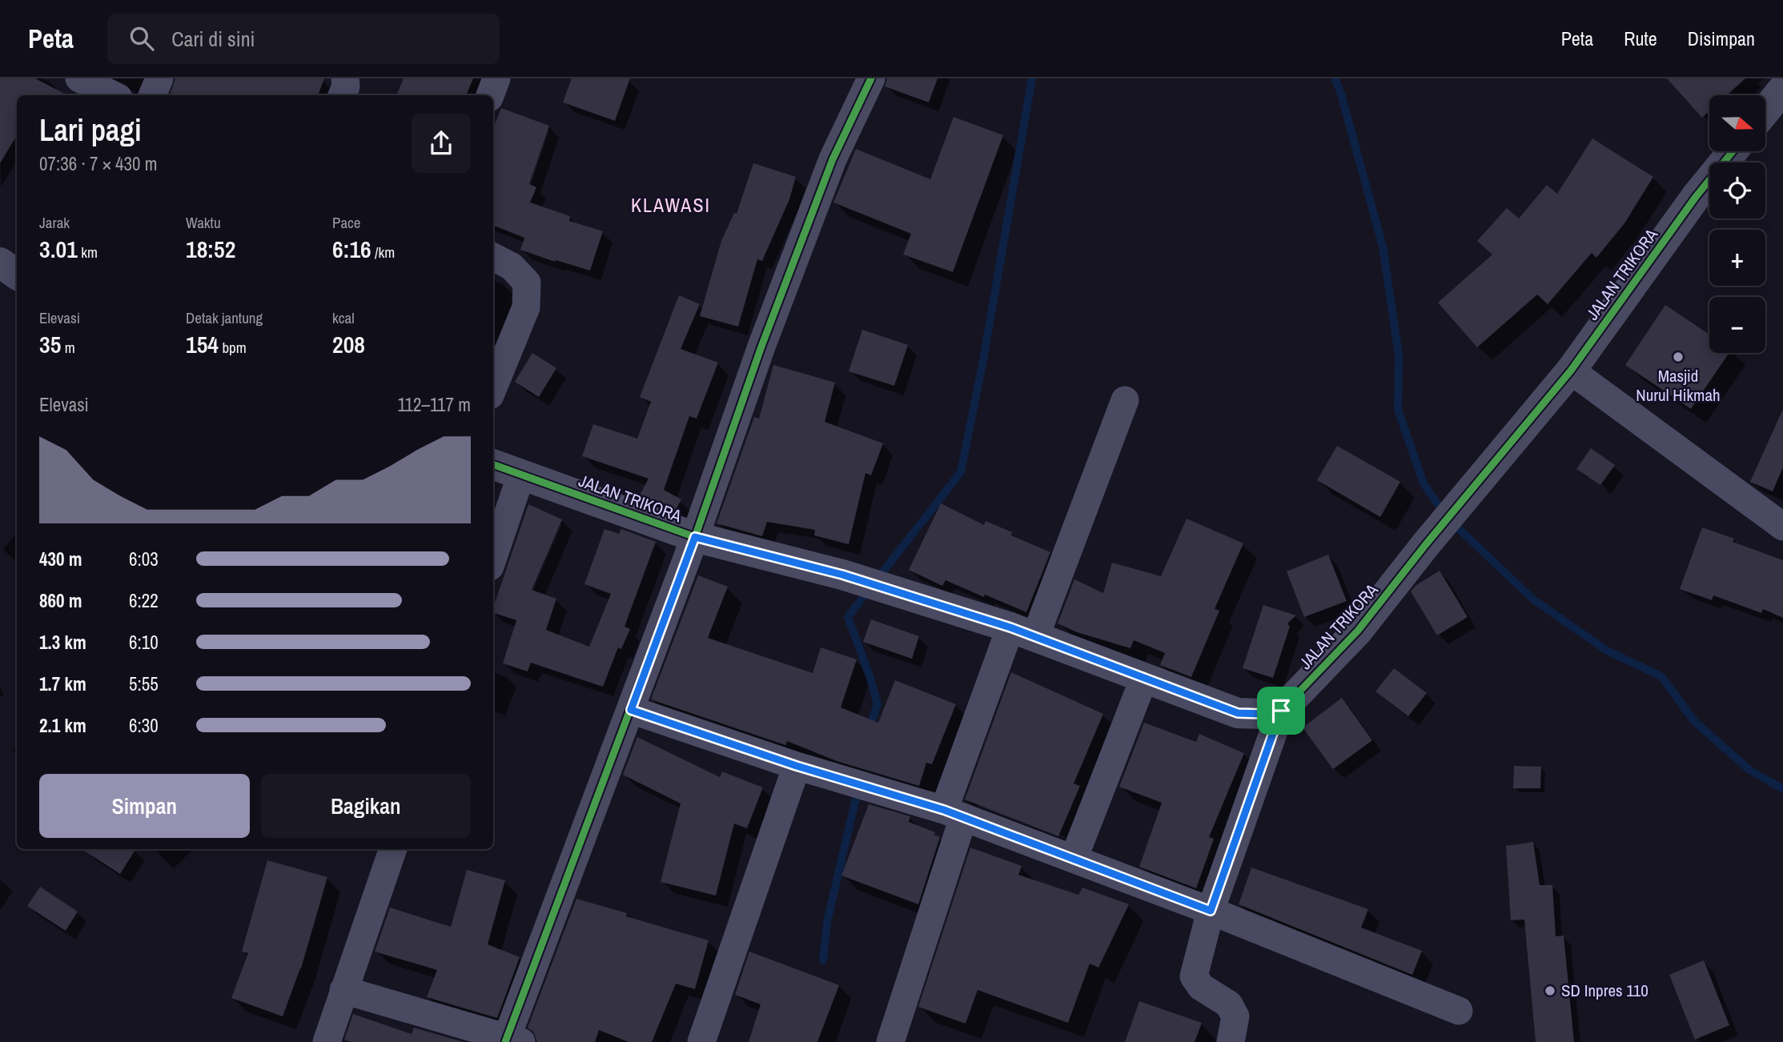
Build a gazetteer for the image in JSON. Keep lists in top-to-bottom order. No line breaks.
{"streets":{"street":["JALAN TRIKORA"]},"districts":["KLAWASI"],"places":["Masjid Nurul Hikmah","SD Inpres 110"],"north":"right","page":{"header":"Peta","search":"Cari di sini","nav":["Peta","Rute","Disimpan"],"map_buttons":["+","−"],"heading":["Lari pagi","07:36 · 7 × 430 m"],"stats":[["Jarak","3.01 km"],["Waktu","18:52"],["Pace","6:16 /km"],["Elevasi","35 m"],["Detak jantung","154 bpm"],["kcal","208"]],"chart":["Elevasi","112–117 m"],"list":[{"name":"430 m","note":"6:03"},{"name":"860 m","note":"6:22"},{"name":"1.3 km","note":"6:10"},{"name":"1.7 km","note":"5:55"},{"name":"2.1 km","note":"6:30"}],"buttons":["Simpan","Bagikan"]}}
